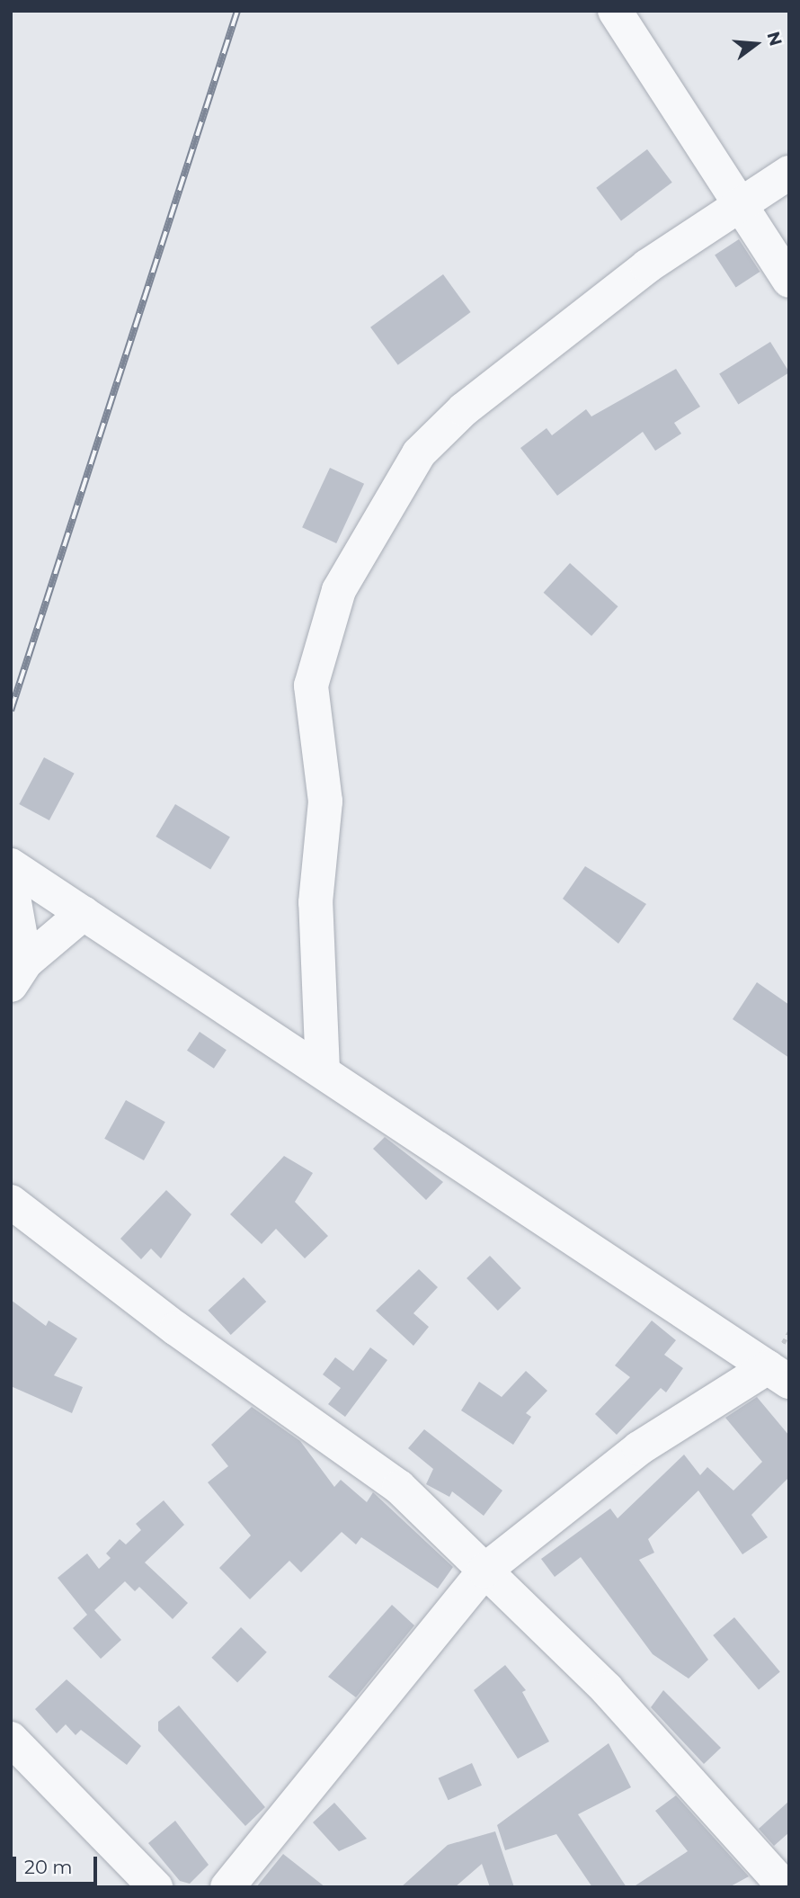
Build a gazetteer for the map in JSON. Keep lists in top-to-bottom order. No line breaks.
{"scale_bar":"20 m","north":"right"}
